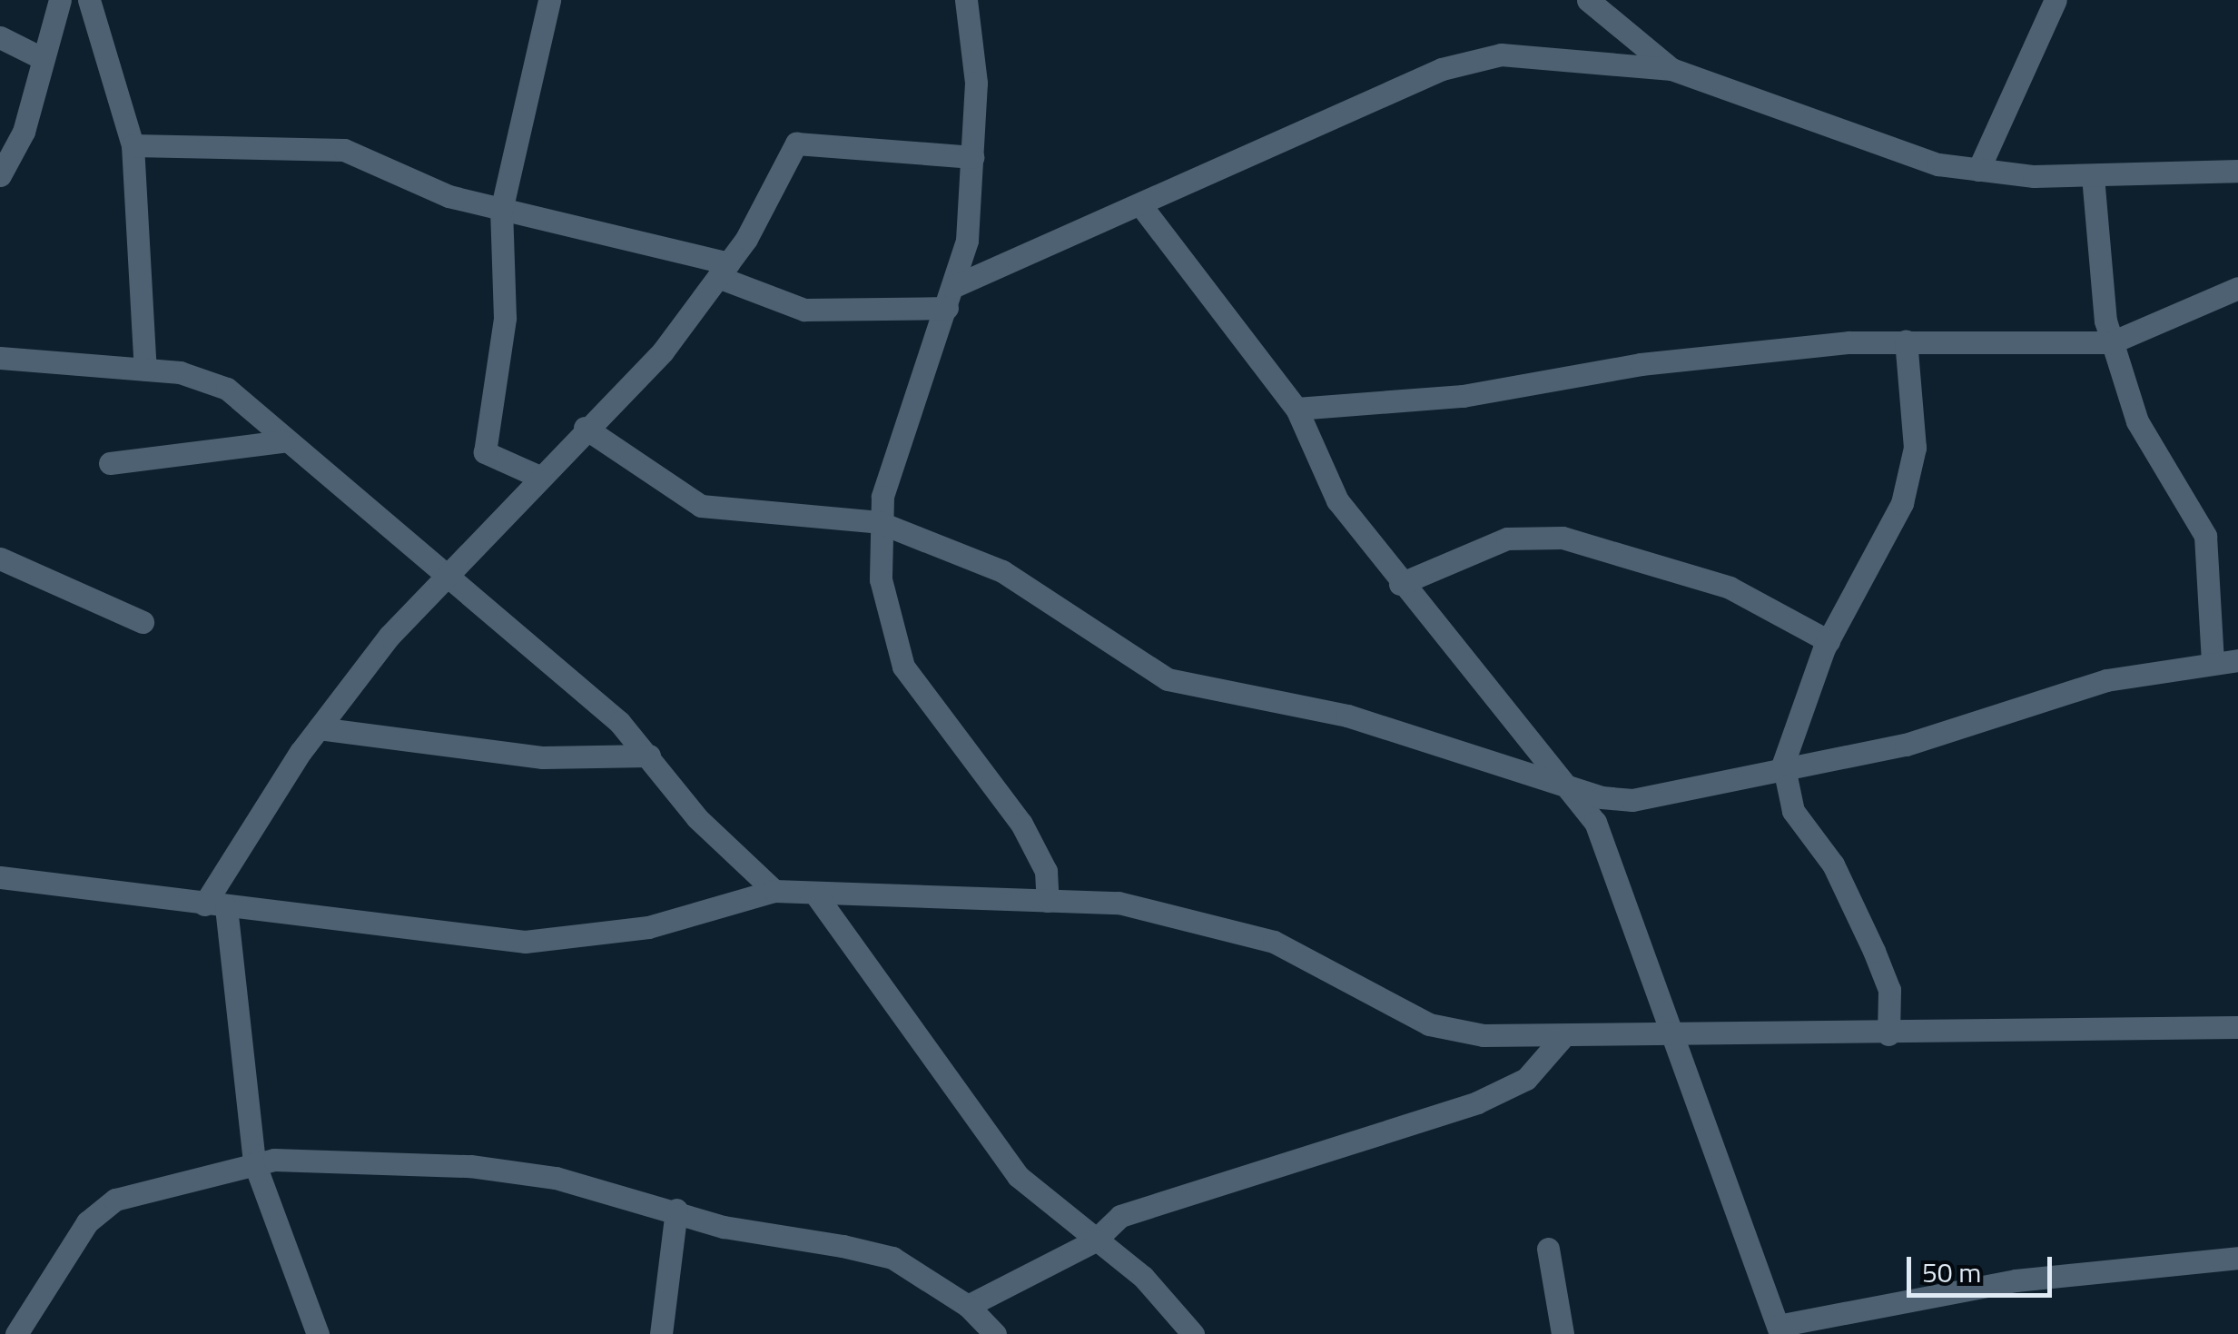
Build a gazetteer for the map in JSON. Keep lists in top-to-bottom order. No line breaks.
{"scale_bar":"50 m"}
